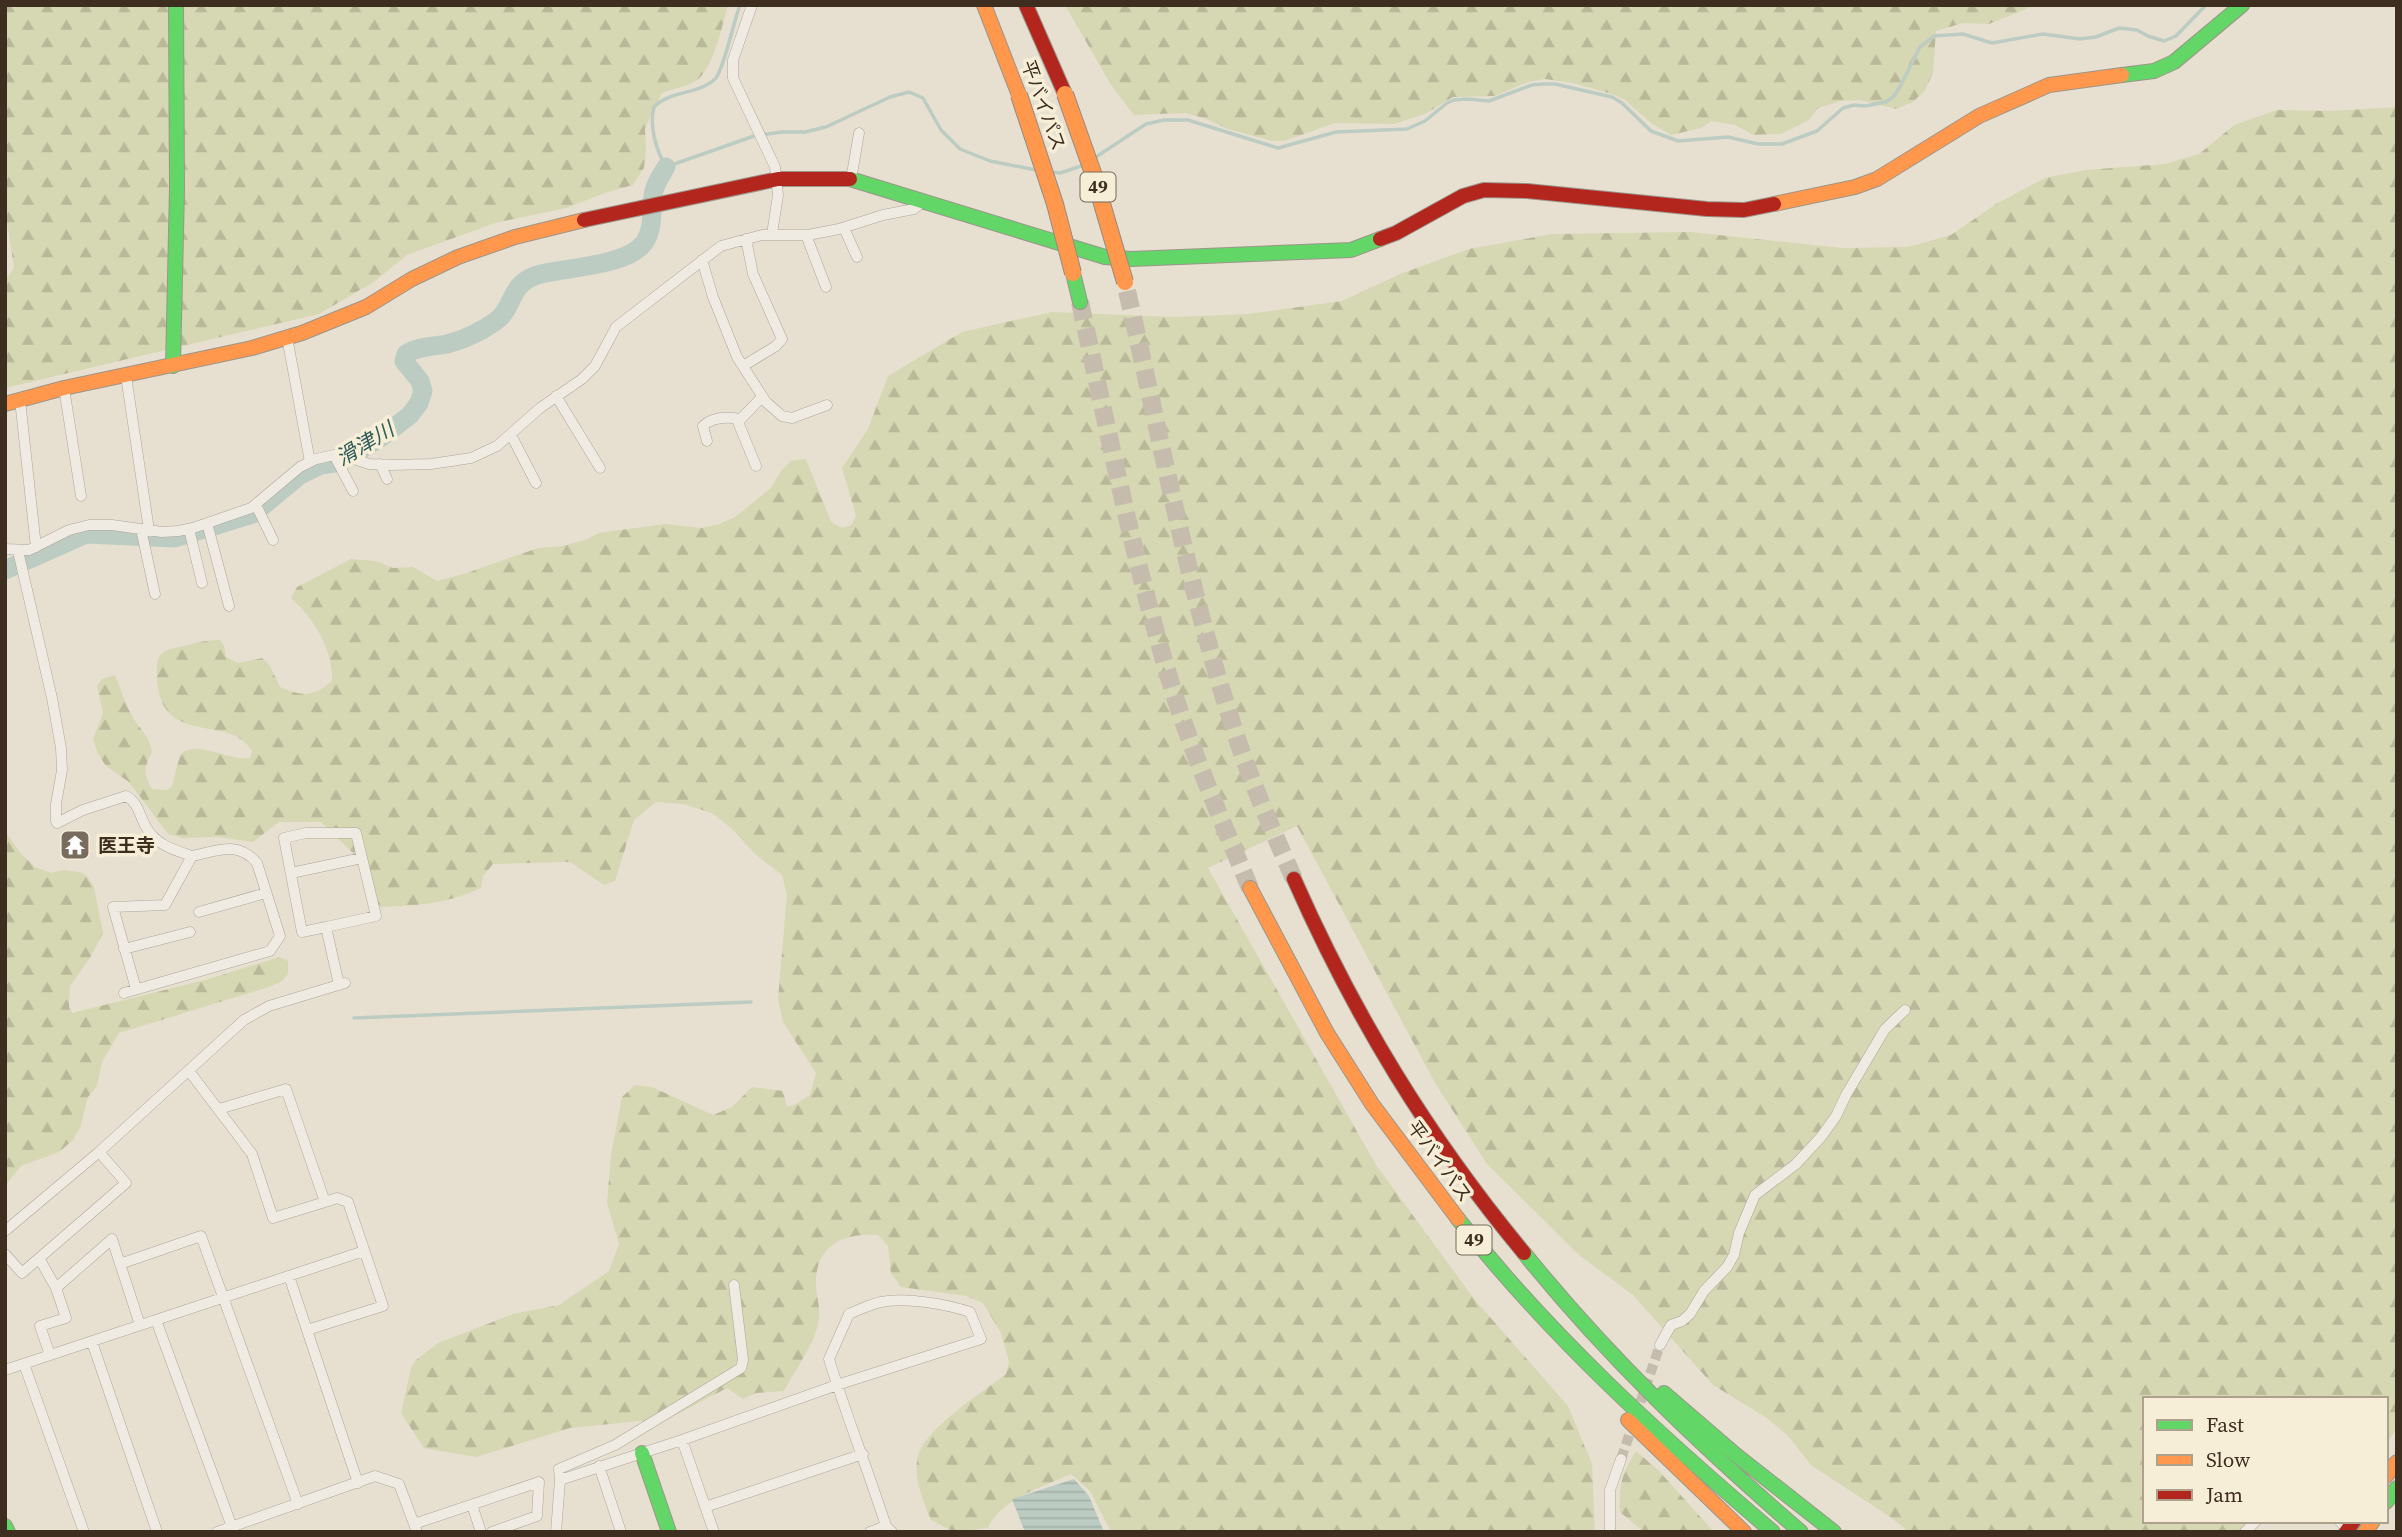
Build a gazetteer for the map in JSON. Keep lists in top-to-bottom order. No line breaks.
{"streets":{"main road":["平バイパス","49"]},"water":["滑津川"],"places":{"temple":["医王寺"]},"legend":["Fast","Slow","Jam"]}
